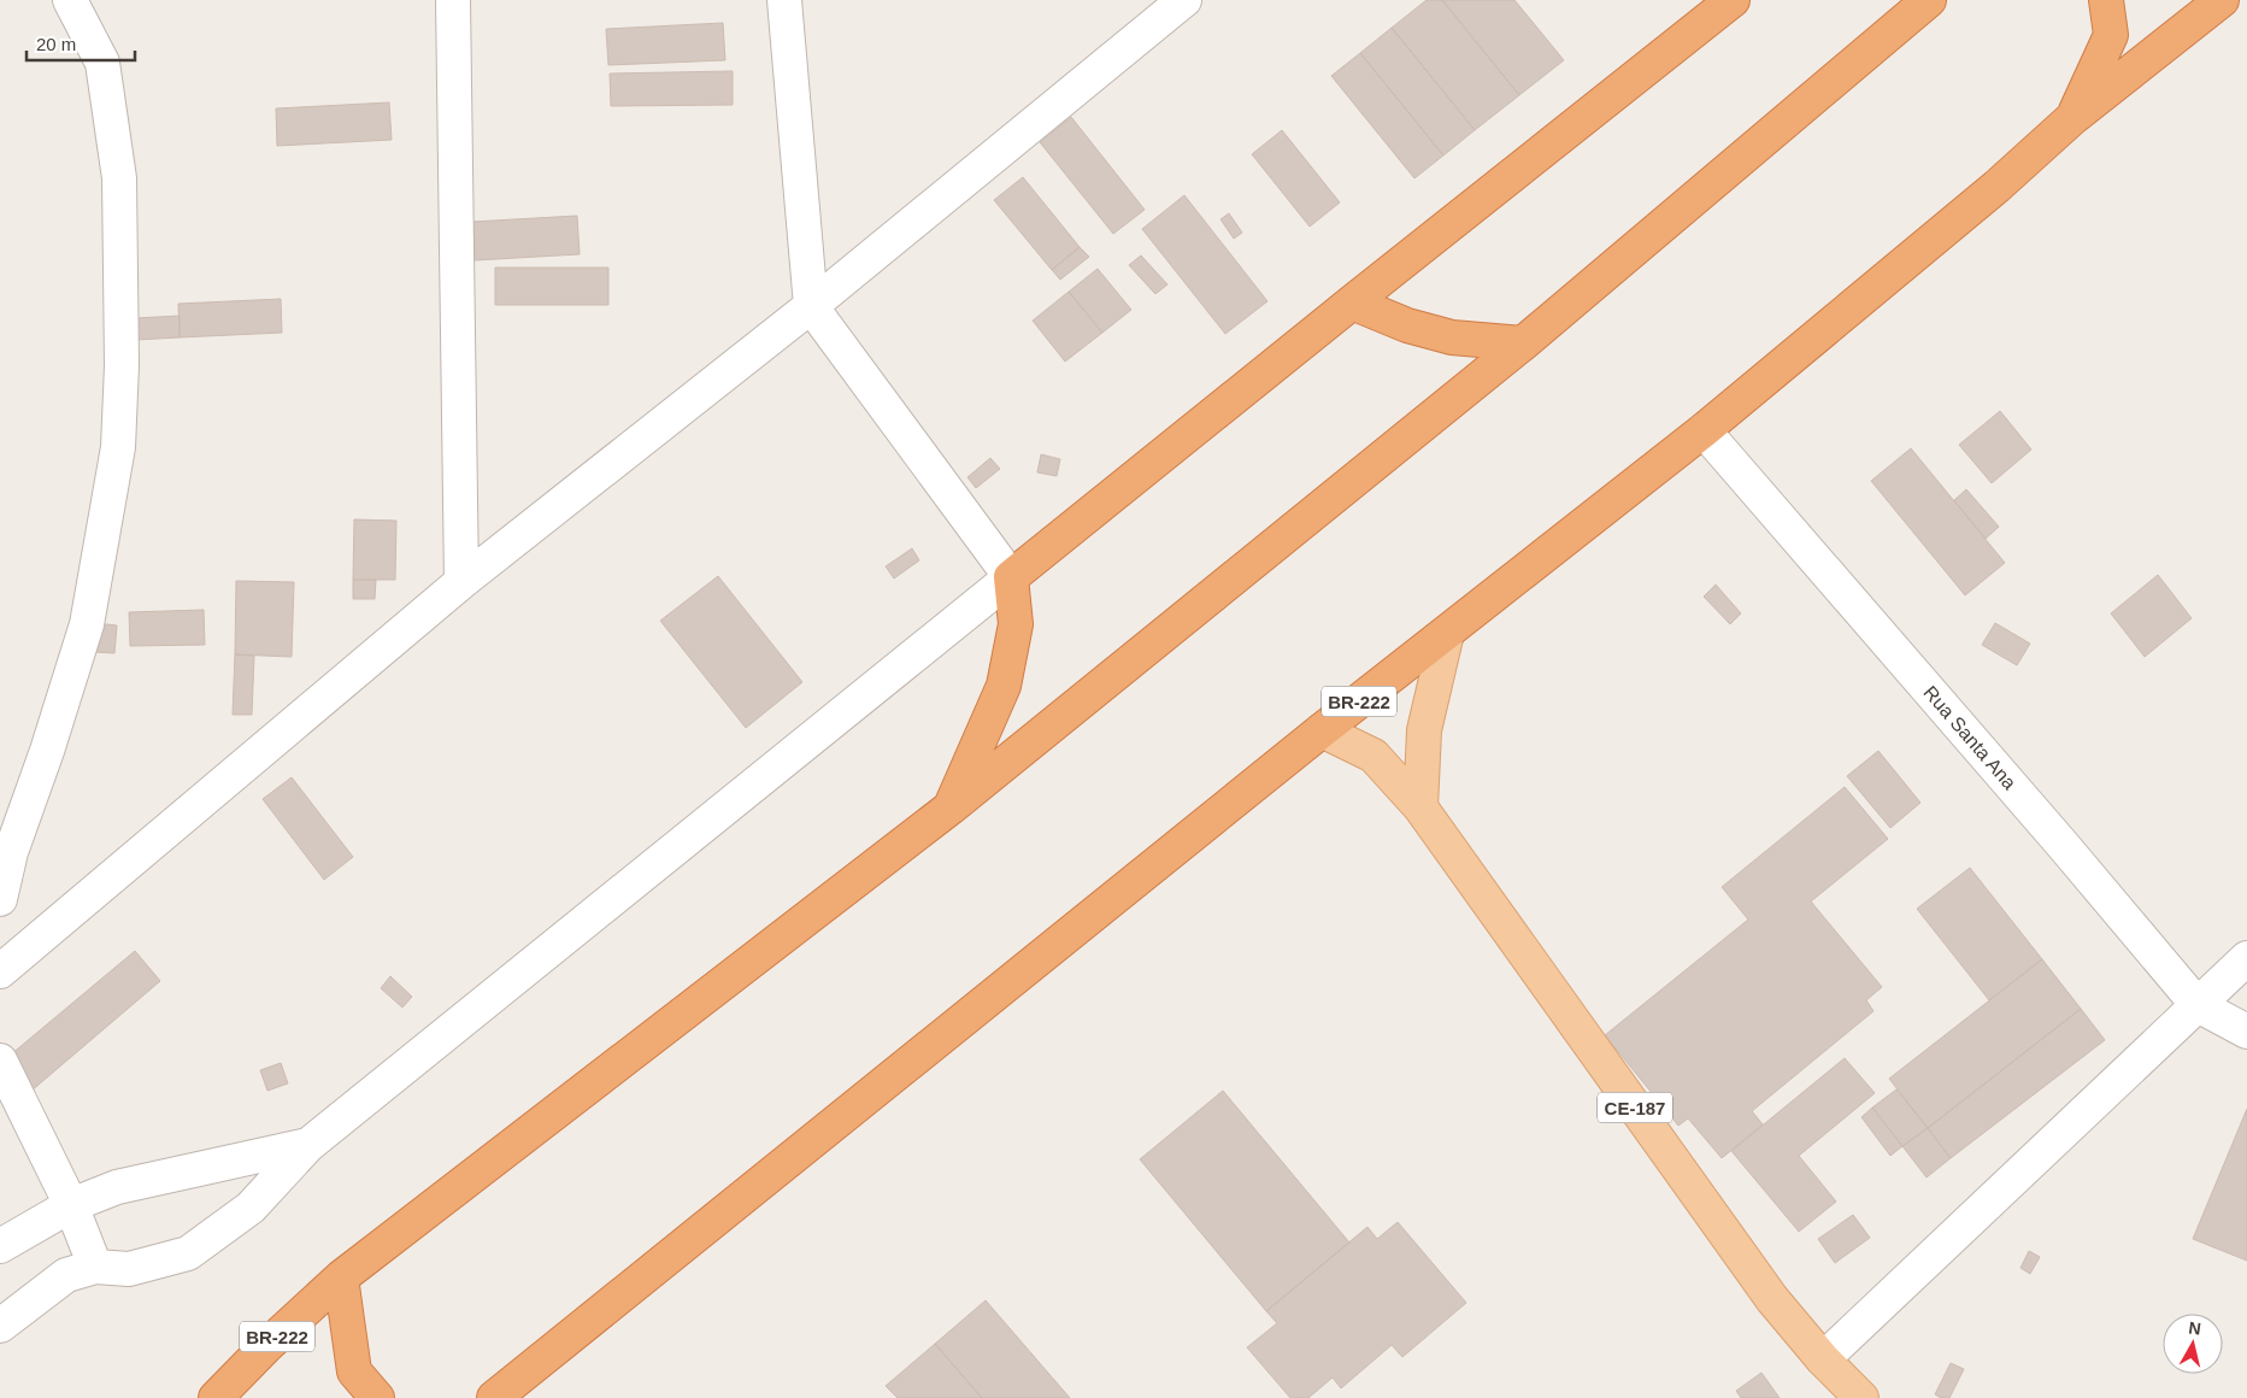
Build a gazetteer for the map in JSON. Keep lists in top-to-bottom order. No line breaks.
{"streets":{"highway":["BR-222"],"main road":["CE-187"],"street":["Rua Santa Ana"]},"crossings":[["BR-222","Rua Santa Ana"],["BR-222","CE-187"]],"scale_bar":"20 m","north":"top"}
